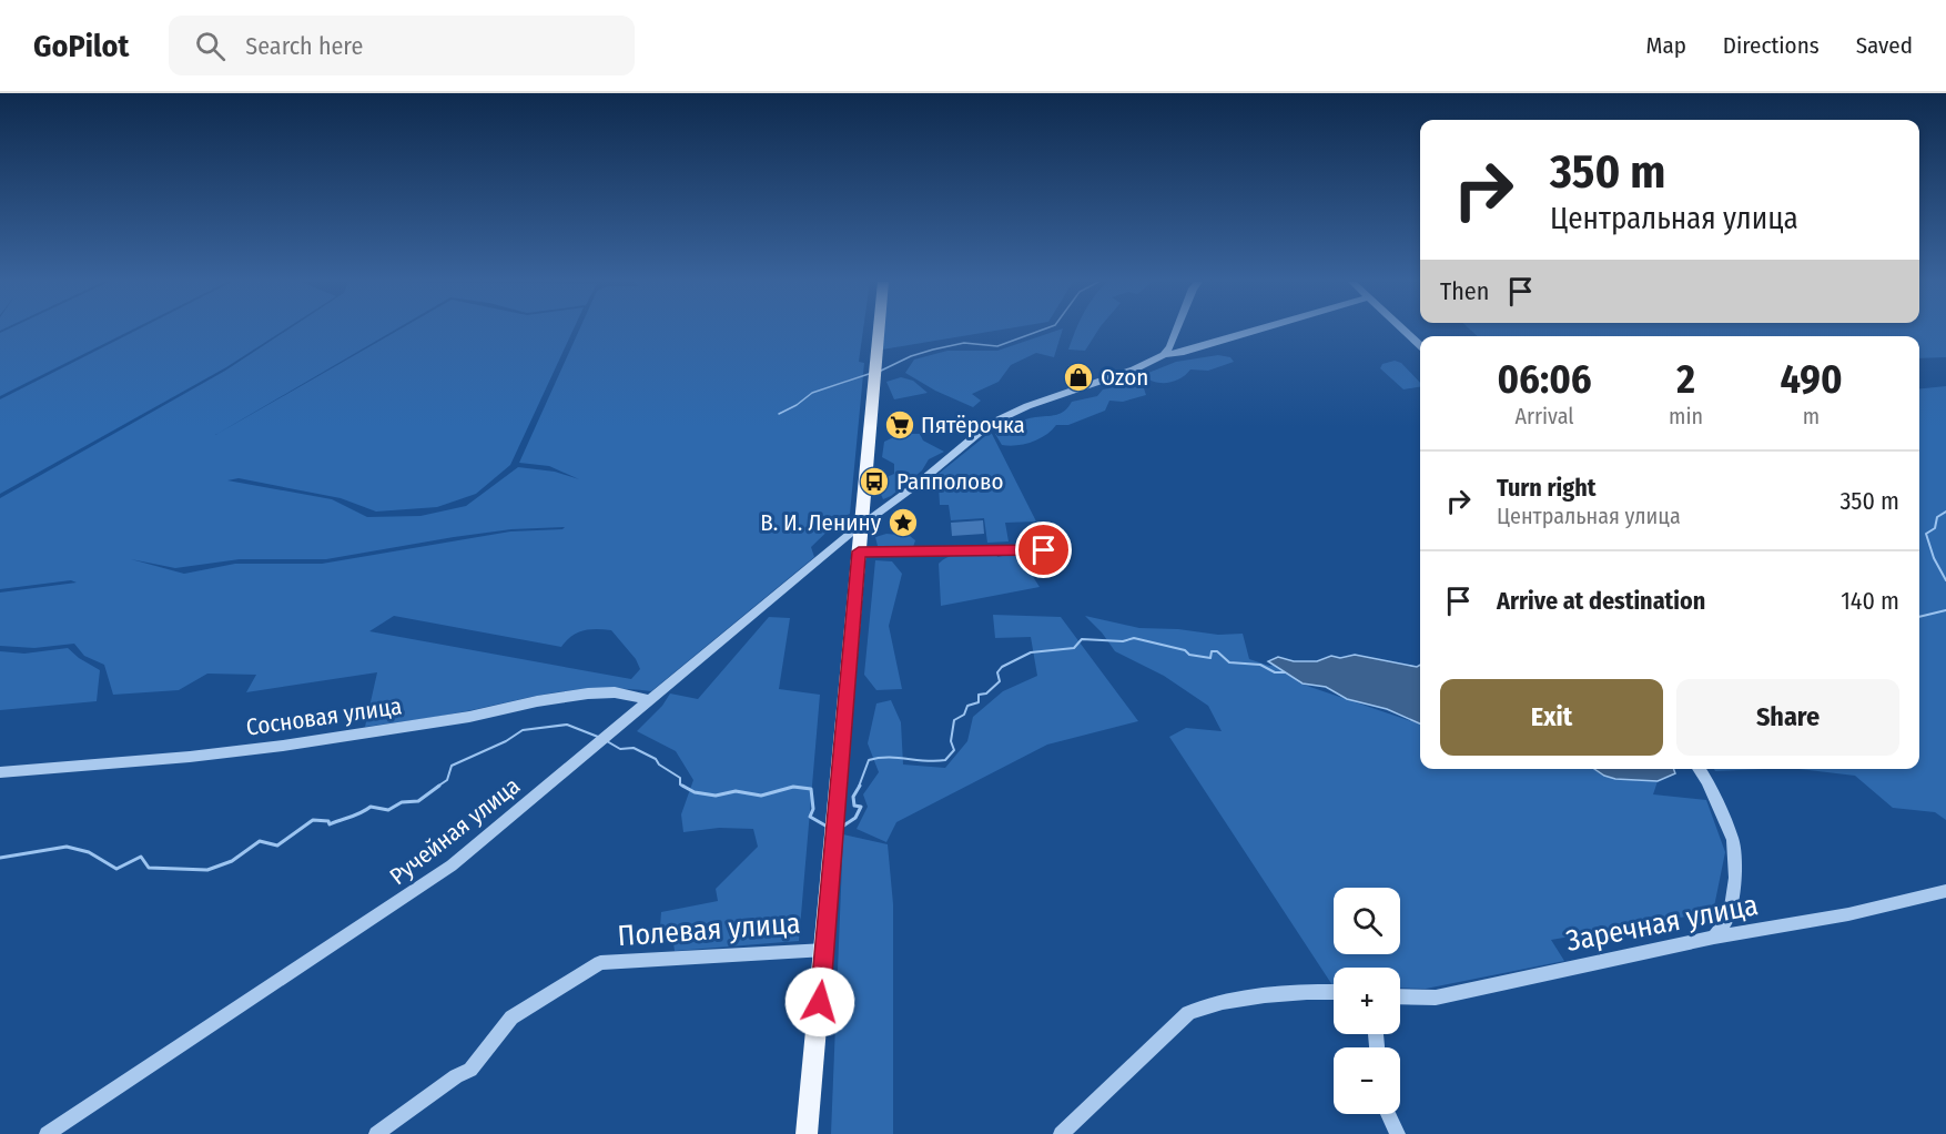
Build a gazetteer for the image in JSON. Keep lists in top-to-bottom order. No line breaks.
{"streets":{"street":["Сосновая улица","Ручейная улица","Заречная улица","Полевая улица"]},"crossings":[["Сосновая улица","Ручейная улица"]],"places":{"shop":["Ozon"],"supermarket":["Пятёрочка"],"bus stop":["Рапполово"],"place":["В. И. Ленину"]},"page":{"header":"GoPilot","search":"Search here","nav":["Map","Directions","Saved"],"turn":["350 m","Центральная улица"],"then":"Then","eta":["06:06","Arrival","2","min","490","m"],"list":[{"name":"Turn right","note":"Центральная улица","value":"350 m"},{"name":"Arrive at destination","value":"140 m"}],"buttons":["Exit","Share"],"map_buttons":["+","−"]}}
